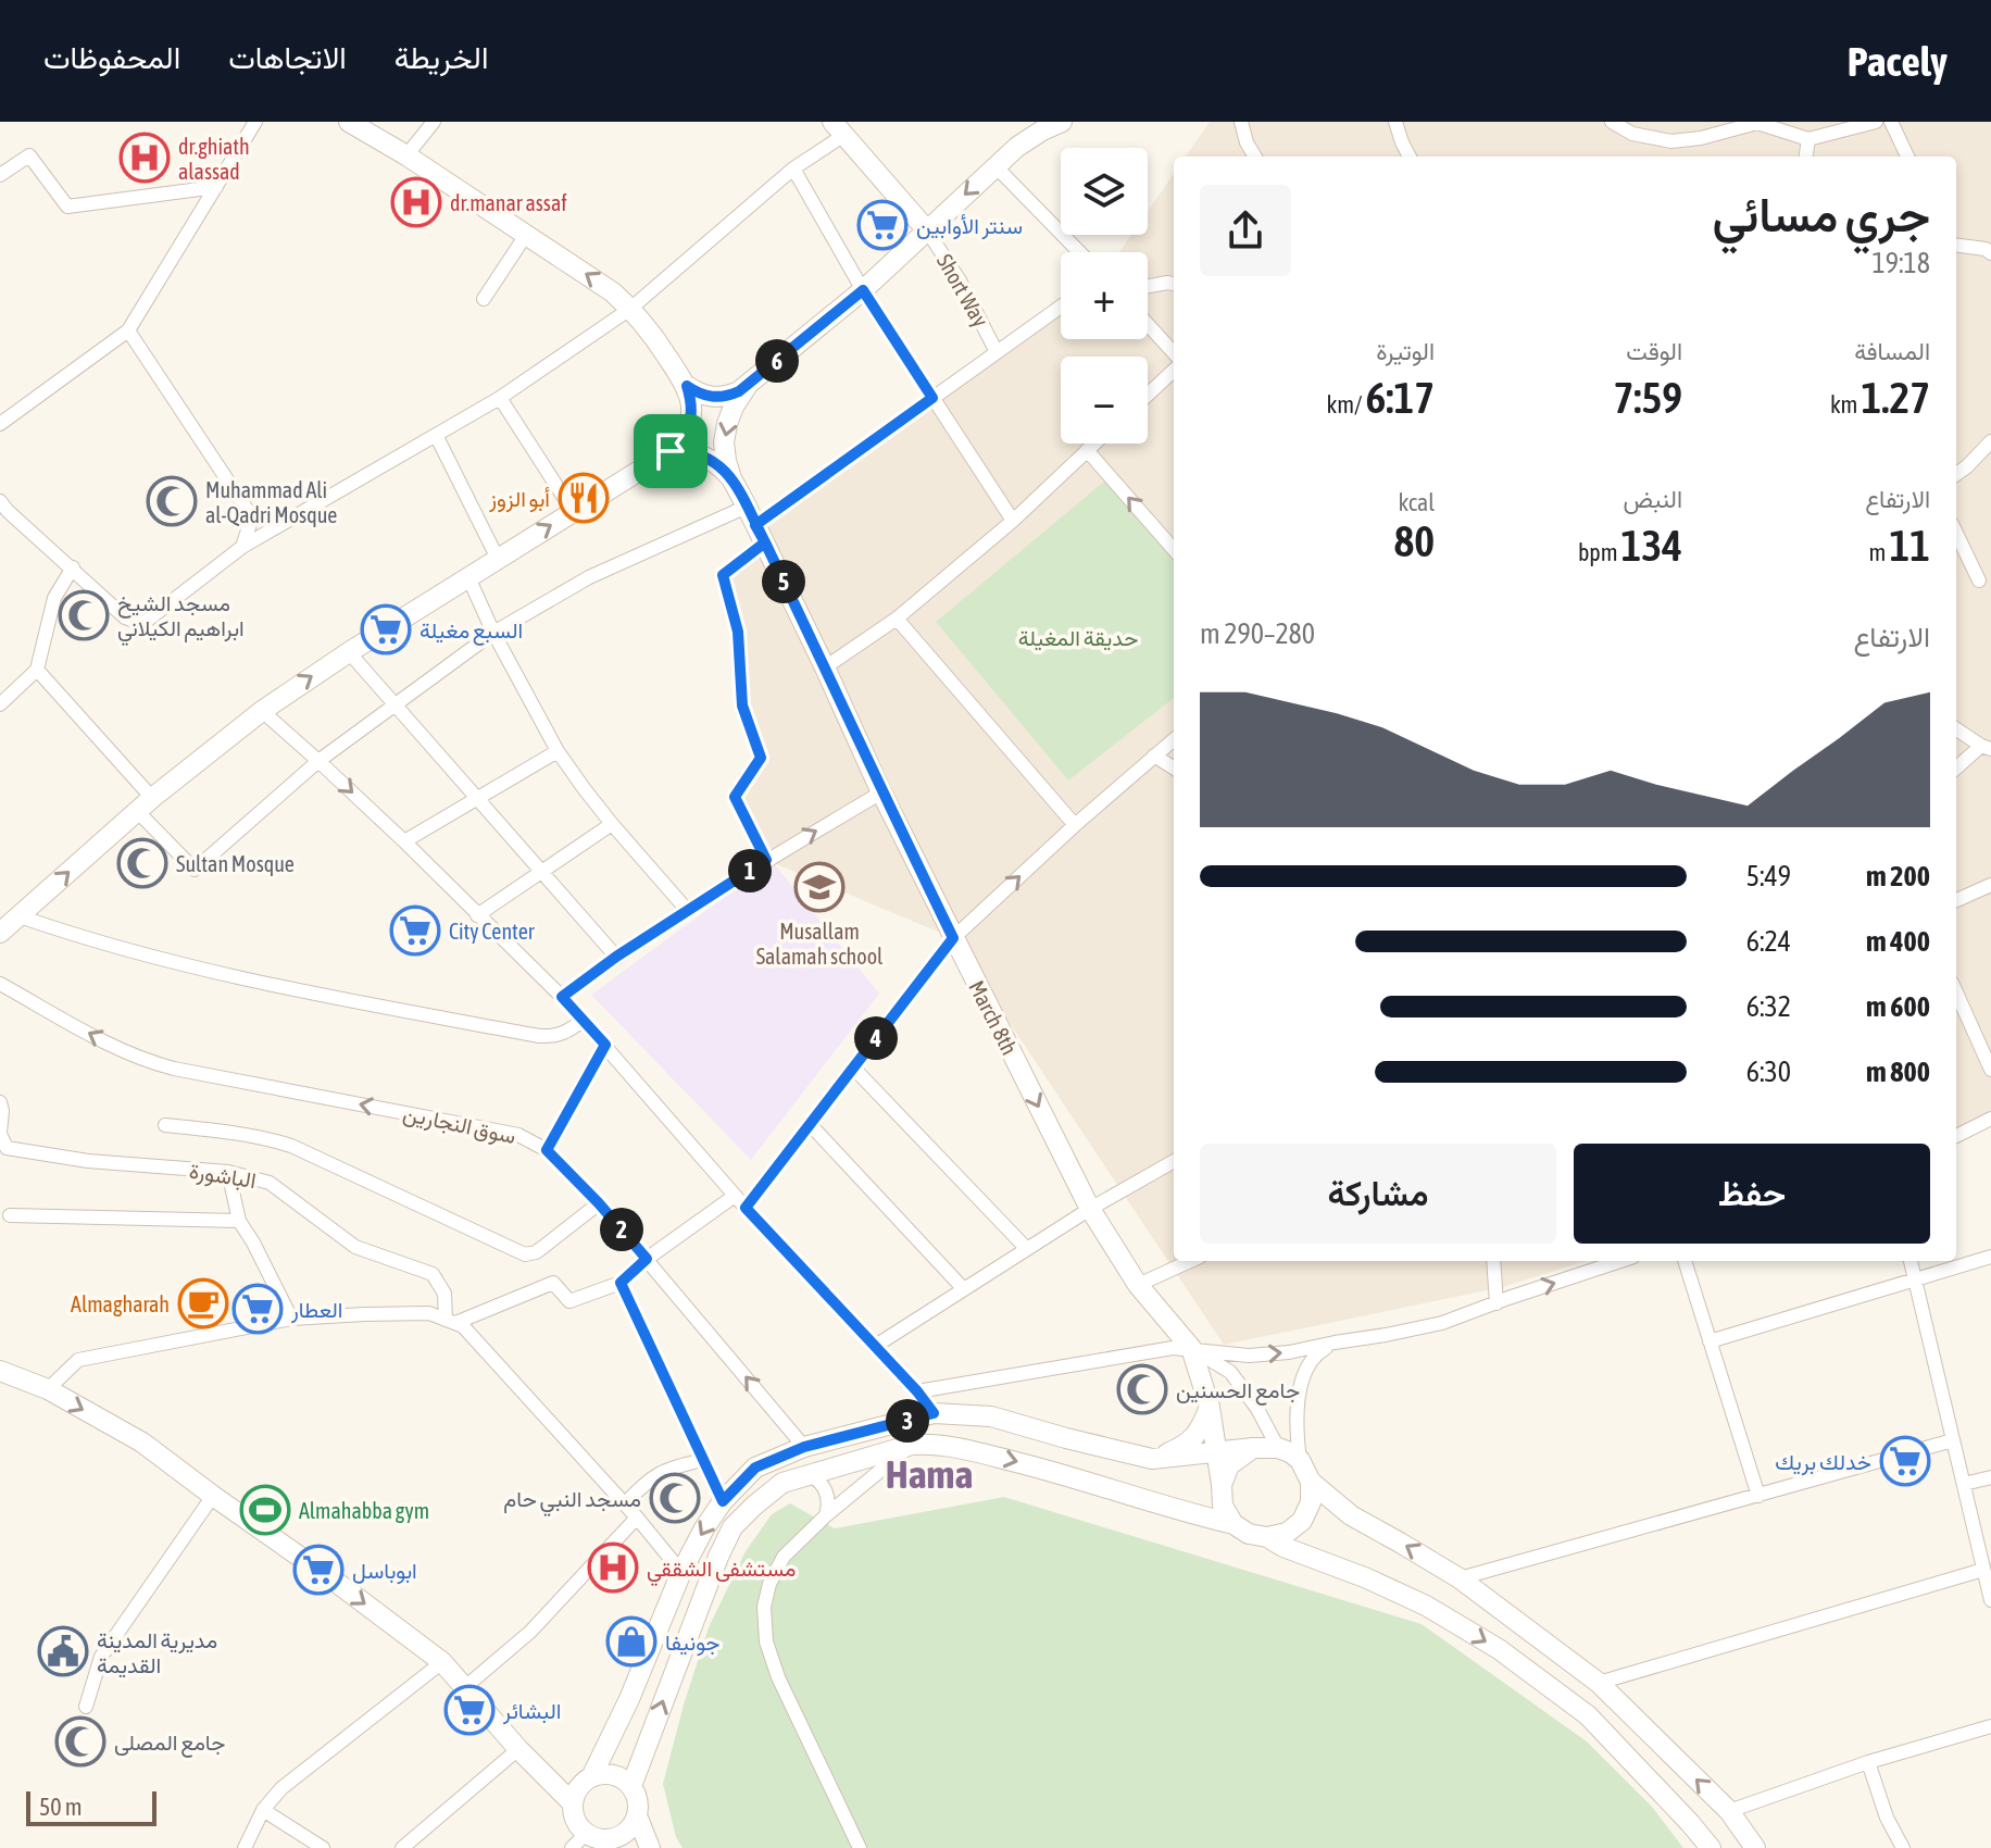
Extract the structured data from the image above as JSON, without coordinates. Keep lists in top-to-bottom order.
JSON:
{
  "streets": {
    "main road": ["March 8th"],
    "street": ["Short Way", "سوق النجارين", "الباشورة"]
  },
  "one_way": ["March 8th"],
  "districts": ["Hama"],
  "parks": ["حديقة المغيلة"],
  "places": {
    "hospital": ["dr.ghiath alassad", "dr.manar assaf", "مستشفى الشققي"],
    "supermarket": [
      "سنتر الأوابين",
      "السبع مغيلة",
      "City Center",
      "العطار",
      "خدلك بريك",
      "ابوباسل",
      "البشائر"
    ],
    "restaurant": ["أبو الزوز"],
    "mosque": [
      "Muhammad Ali al-Qadri Mosque",
      "مسجد الشيخ ابراهيم الكيلاني",
      "Sultan Mosque",
      "جامع الحسنين",
      "مسجد النبي حام",
      "جامع المصلى"
    ],
    "school or university": ["Musallam Salamah school"],
    "cafe": ["Almagharah"],
    "sports": ["Almahabba gym"],
    "shop": ["جونيفا"],
    "public building": ["مديرية المدينة القديمة"]
  },
  "scale_bar": "50 m",
  "page": {
    "header": "Pacely",
    "nav": ["الخريطة", "الاتجاهات", "المحفوظات"],
    "map_buttons": ["+", "−"],
    "heading": ["جري مسائي", "19:18"],
    "stats": [
      ["المسافة", "1.27 km"],
      ["الوقت", "7:59"],
      ["الوتيرة", "6:17 /km"],
      ["الارتفاع", "11 m"],
      ["النبض", "134 bpm"],
      ["kcal", "80"]
    ],
    "pins": [
      "6",
      "5",
      "1",
      "4",
      "2",
      "3"
    ],
    "chart": ["الارتفاع", "280–290 m"],
    "list": [
      {
        "name": "200 m",
        "note": "5:49"
      },
      {
        "name": "400 m",
        "note": "6:24"
      },
      {
        "name": "600 m",
        "note": "6:32"
      },
      {
        "name": "800 m",
        "note": "6:30"
      }
    ],
    "buttons": ["حفظ", "مشاركة"],
    "scale": "50 m"
  }
}
